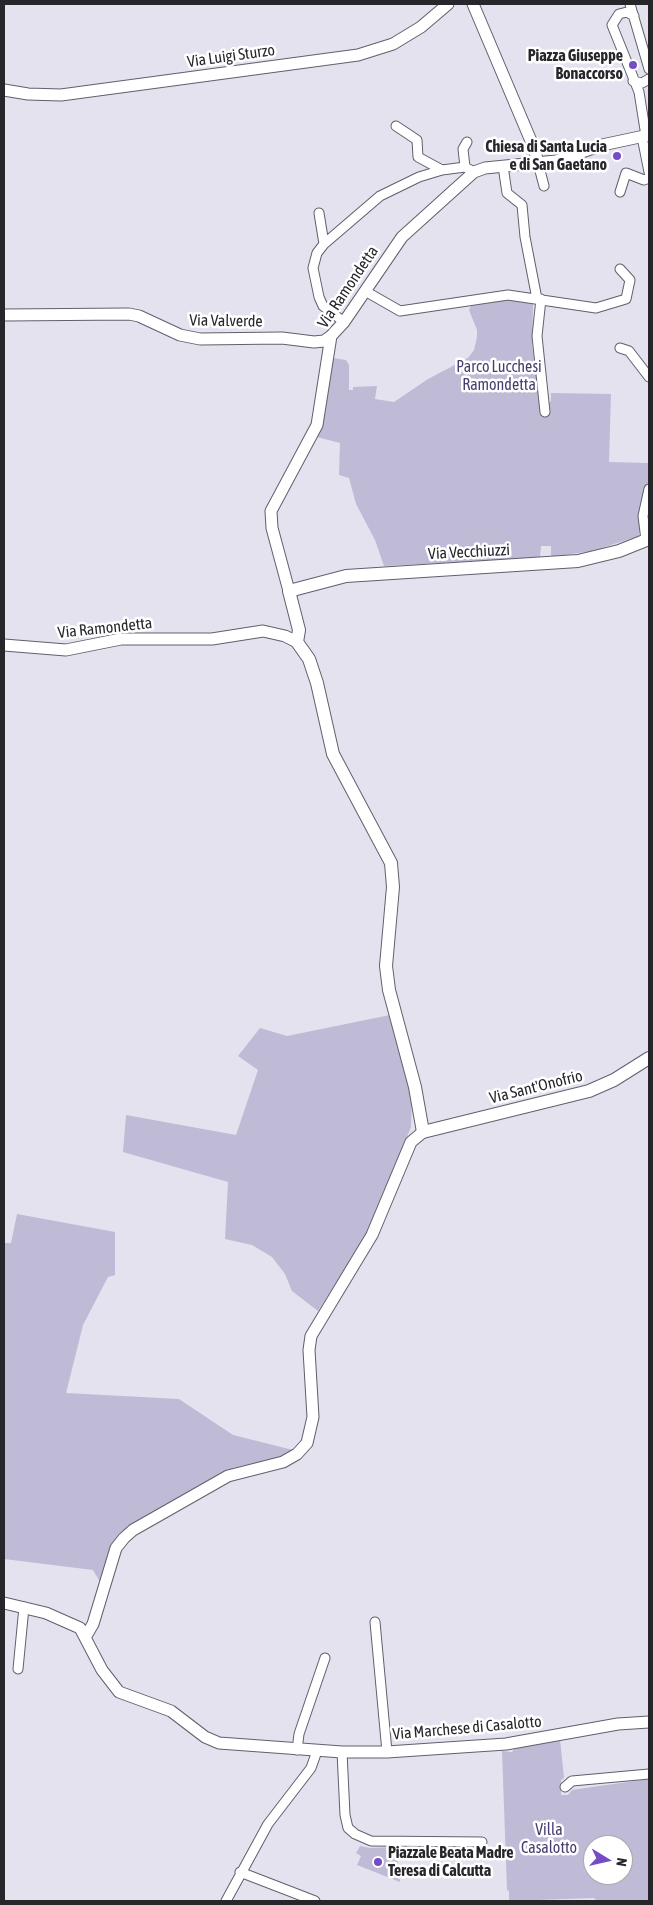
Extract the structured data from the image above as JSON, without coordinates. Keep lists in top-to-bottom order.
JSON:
{
  "streets": {
    "main road": ["Via Vecchiuzzi", "Via Sant'Onofrio"],
    "street": [
      "Via Luigi Sturzo",
      "Via Ramondetta",
      "Via Valverde",
      "Via Marchese di Casalotto"
    ]
  },
  "crossings": [
    ["Via Ramondetta", "Via Valverde"],
    ["Via Ramondetta", "Via Vecchiuzzi"]
  ],
  "parks": ["Parco Lucchesi Ramondetta", "Villa Casalotto"],
  "places": ["Piazza Giuseppe Bonaccorso", "Chiesa di Santa Lucia e di San Gaetano", "Piazzale Beata Madre Teresa di Calcutta"],
  "north": "right"
}
